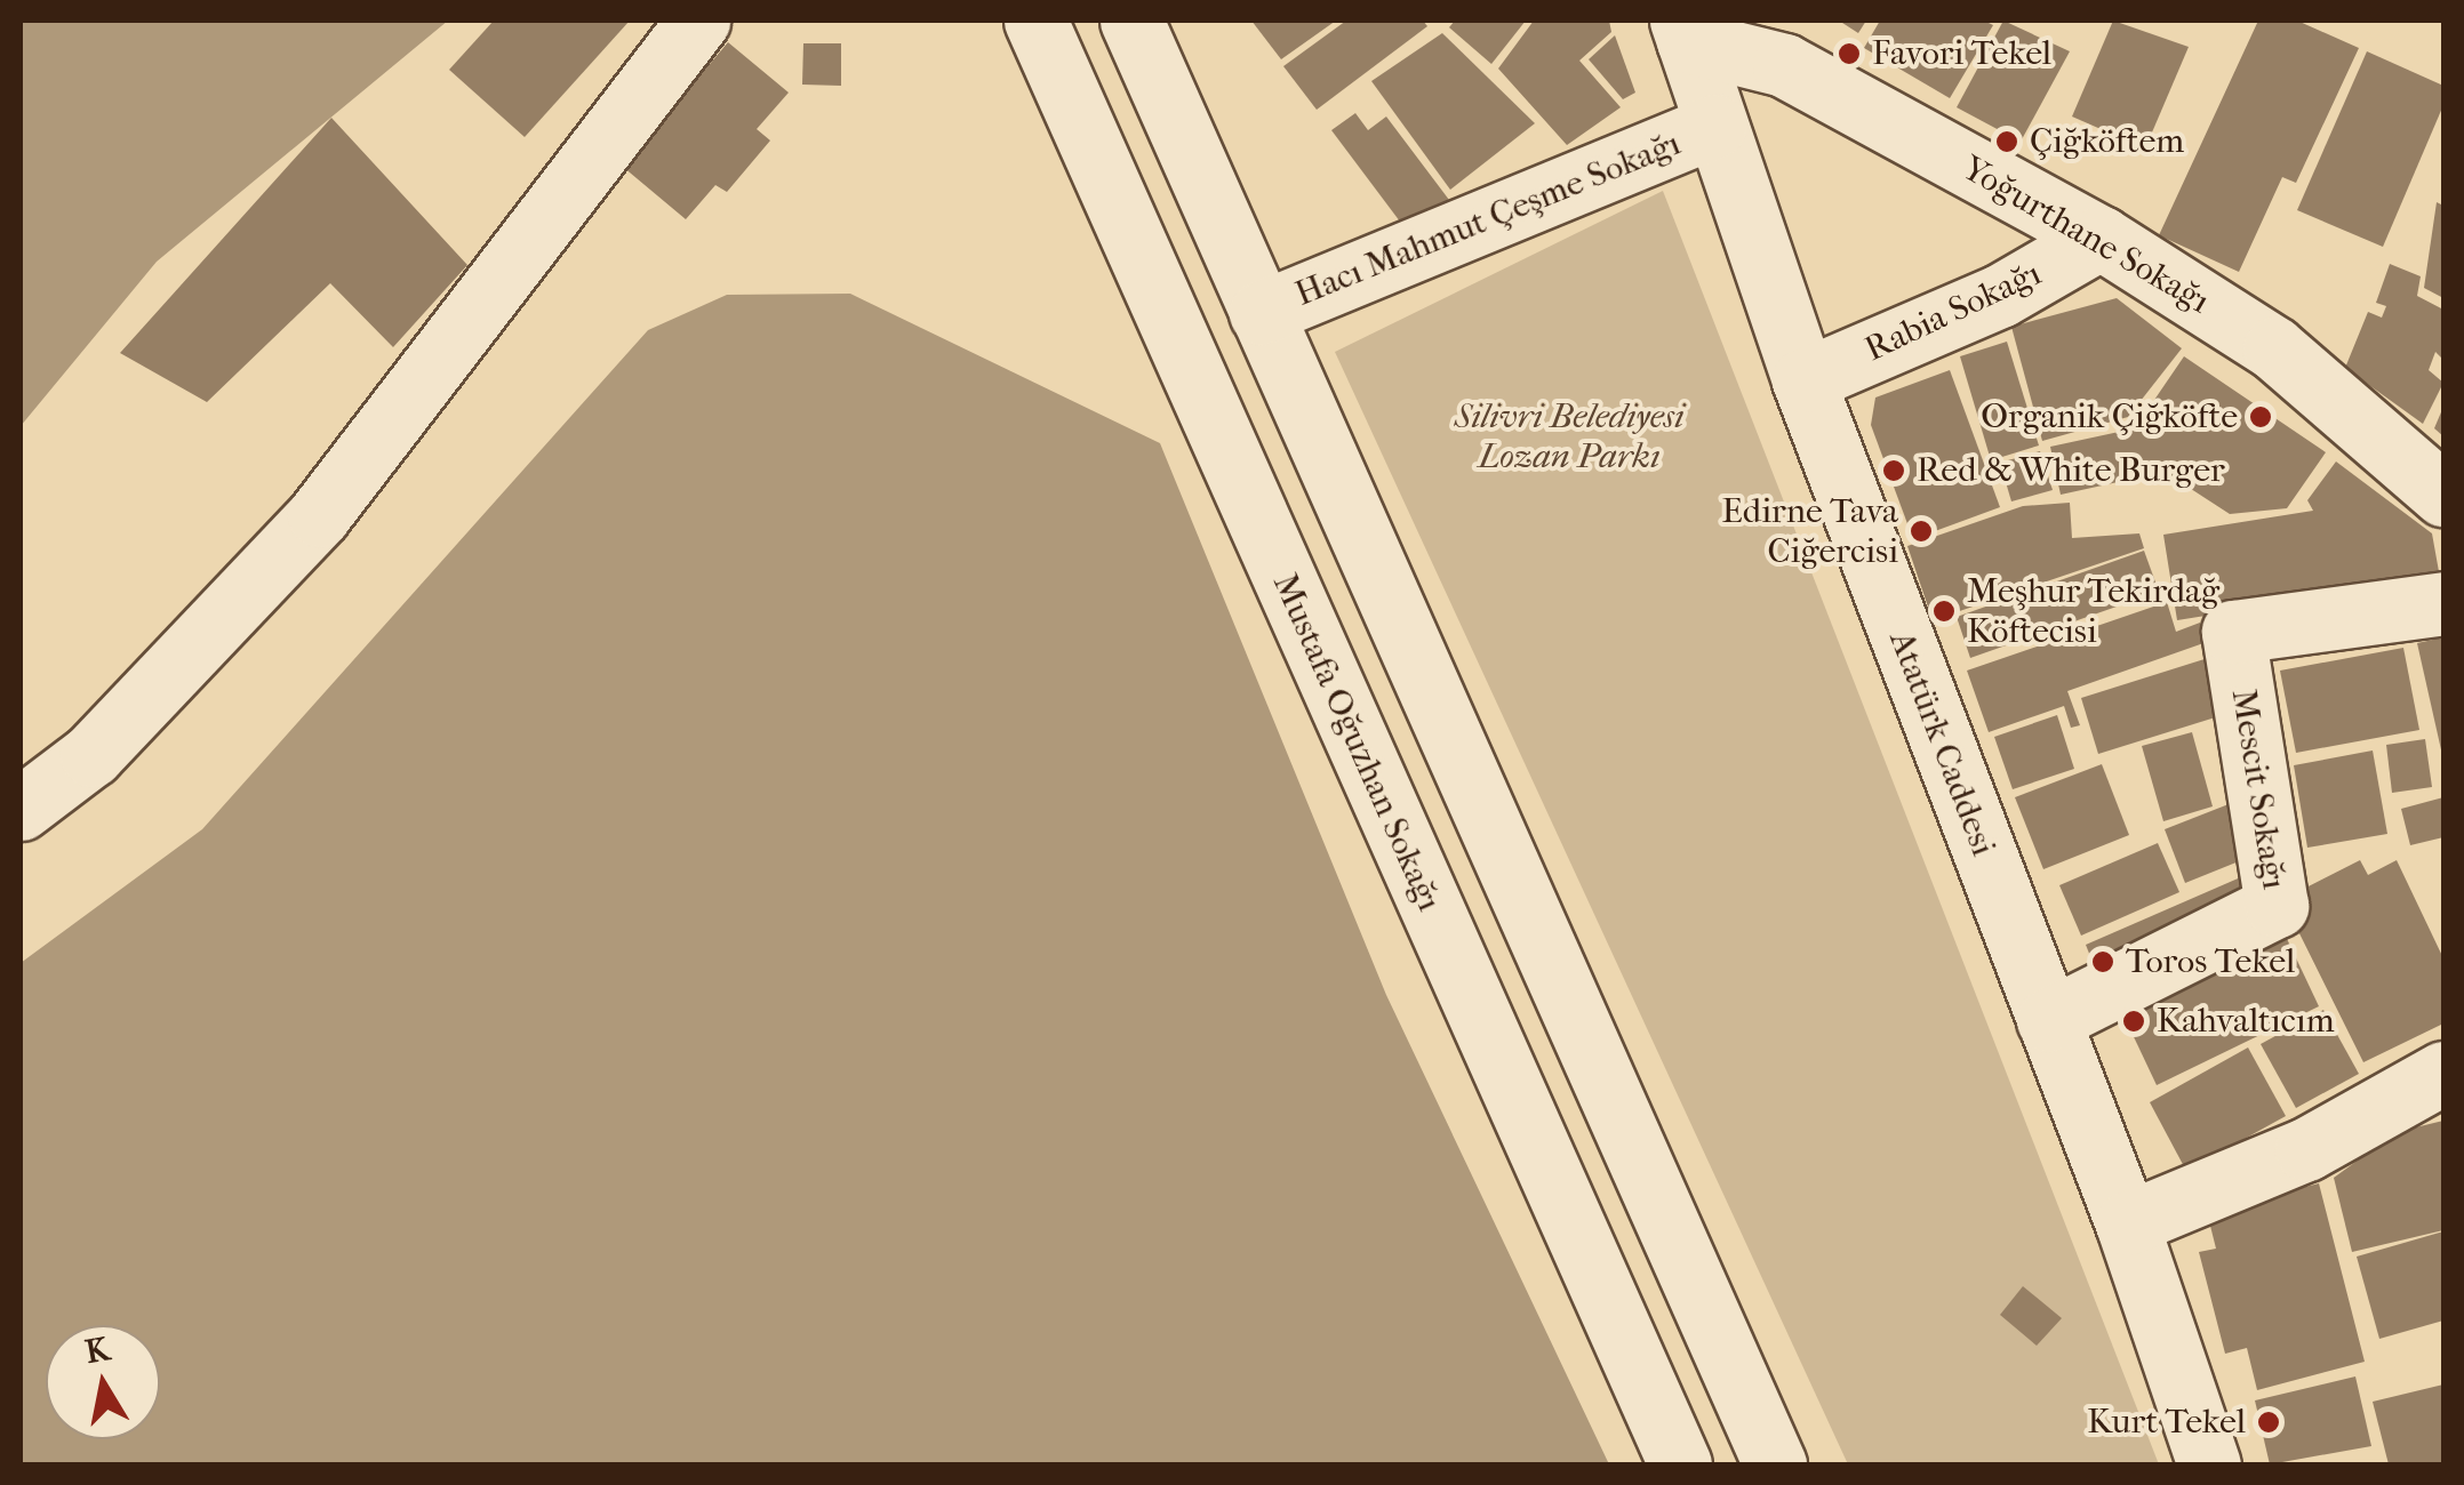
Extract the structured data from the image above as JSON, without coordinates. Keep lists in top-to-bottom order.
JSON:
{
  "streets": {
    "street": [
      "Hacı Mahmut Çeşme Sokağı",
      "Yoğurthane Sokağı",
      "Rabia Sokağı",
      "Mustafa Oğuzhan Sokağı",
      "Atatürk Caddesi",
      "Mescit Sokağı"
    ]
  },
  "crossings": [
    ["Hacı Mahmut Çeşme Sokağı", "Atatürk Caddesi"],
    ["Yoğurthane Sokağı", "Rabia Sokağı"],
    ["Yoğurthane Sokağı", "Atatürk Caddesi"],
    ["Rabia Sokağı", "Atatürk Caddesi"],
    ["Atatürk Caddesi", "Mescit Sokağı"]
  ],
  "parks": ["Silivri Belediyesi Lozan Parkı"],
  "places": [
    "Favori Tekel",
    "Çiğköftem",
    "Organik Çiğköfte",
    "Red & White Burger",
    "Edirne Tava Ciğercisi",
    "Meşhur Tekirdağ Köftecisi",
    "Toros Tekel",
    "Kahvaltıcım",
    "Kurt Tekel"
  ],
  "north": "top"
}
